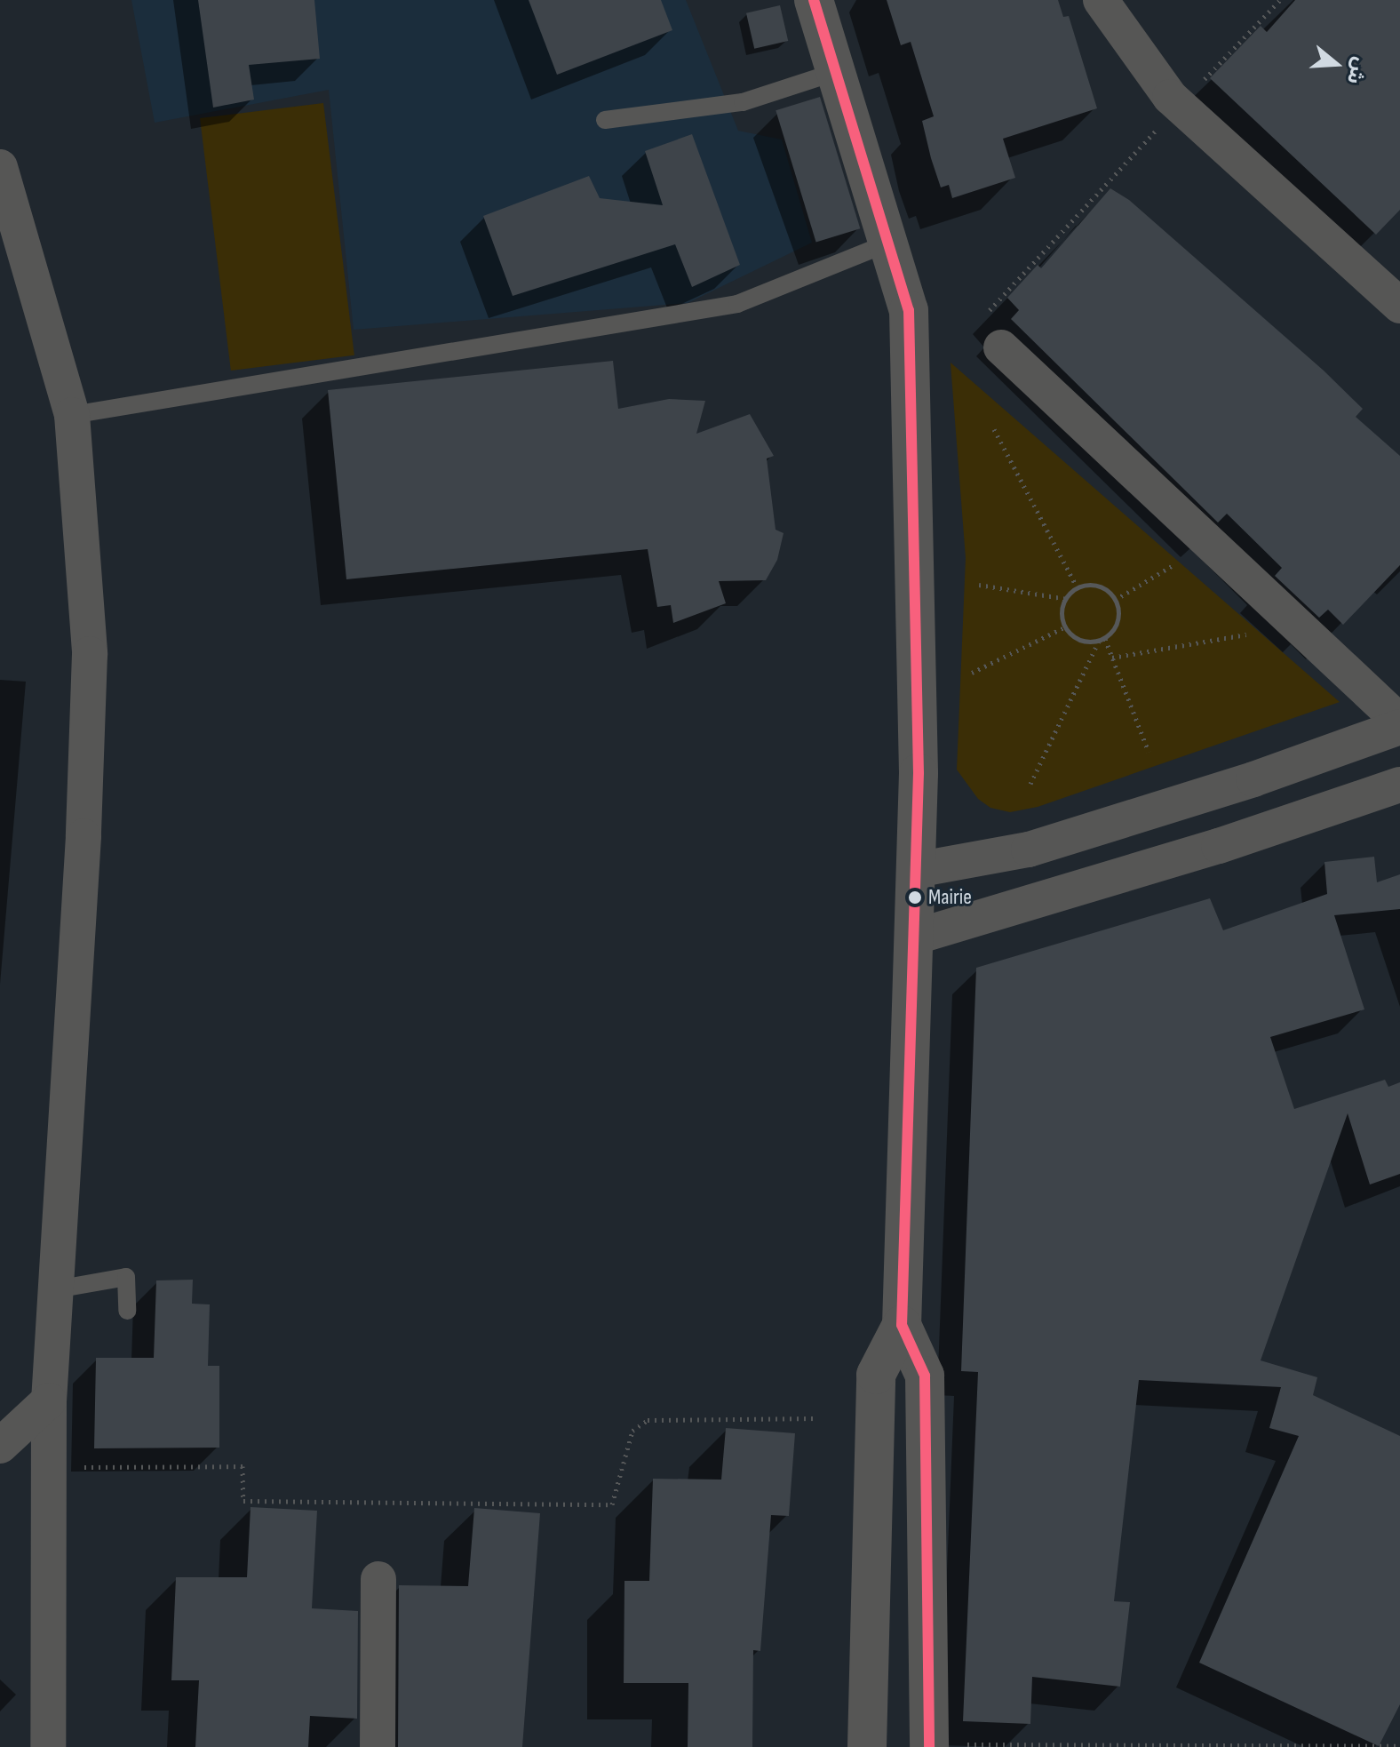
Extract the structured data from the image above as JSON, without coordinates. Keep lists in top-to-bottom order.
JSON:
{
  "places": ["Mairie"],
  "north": "right"
}
